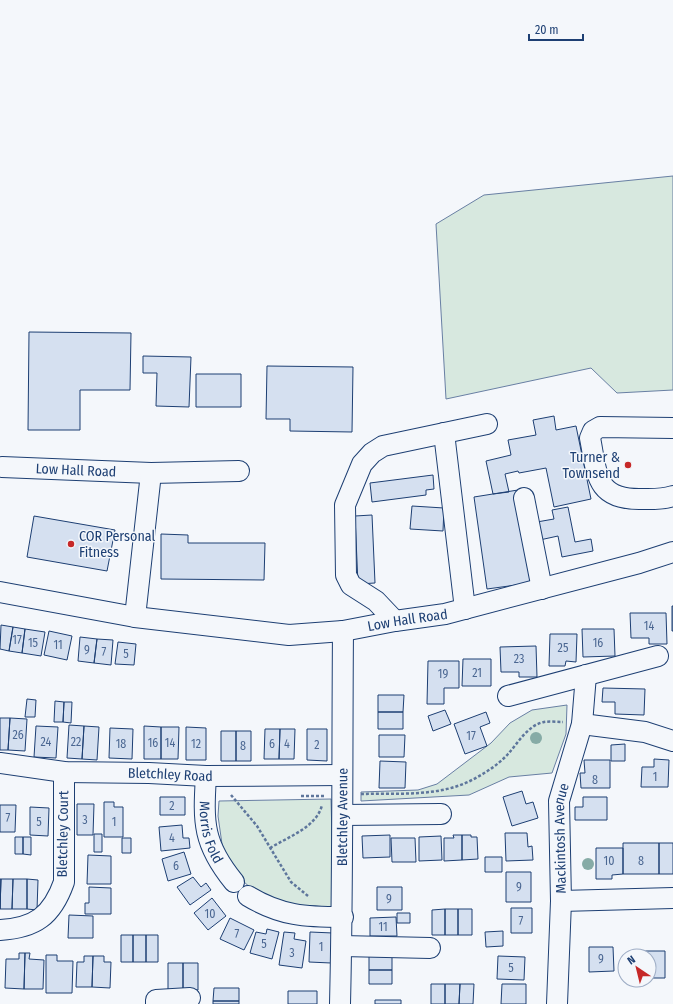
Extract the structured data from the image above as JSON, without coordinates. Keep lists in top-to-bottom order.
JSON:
{
  "streets": {
    "street": [
      "Low Hall Road",
      "Bletchley Road",
      "Bletchley Avenue",
      "Morris Fold",
      "Bletchley Court",
      "Mackintosh Avenue"
    ]
  },
  "crossings": [
    ["Low Hall Road", "Bletchley Avenue"],
    ["Bletchley Road", "Bletchley Avenue"],
    ["Bletchley Road", "Morris Fold"],
    ["Bletchley Road", "Bletchley Court"]
  ],
  "places": ["Turner & Townsend", "COR Personal Fitness"],
  "house_numbers": [
    "14",
    "17",
    "15",
    "16",
    "11",
    "25",
    "9",
    "7",
    "5",
    "23",
    "21",
    "19",
    "26",
    "17",
    "24",
    "22",
    "16",
    "14",
    "18",
    "12",
    "6",
    "4",
    "2",
    "8",
    "1",
    "8",
    "2",
    "7",
    "3",
    "5",
    "1",
    "4",
    "10",
    "8",
    "6",
    "9",
    "9",
    "10",
    "7",
    "11",
    "7",
    "5",
    "1",
    "3",
    "9",
    "5"
  ],
  "scale_bar": "20 m",
  "north": "top left"
}
